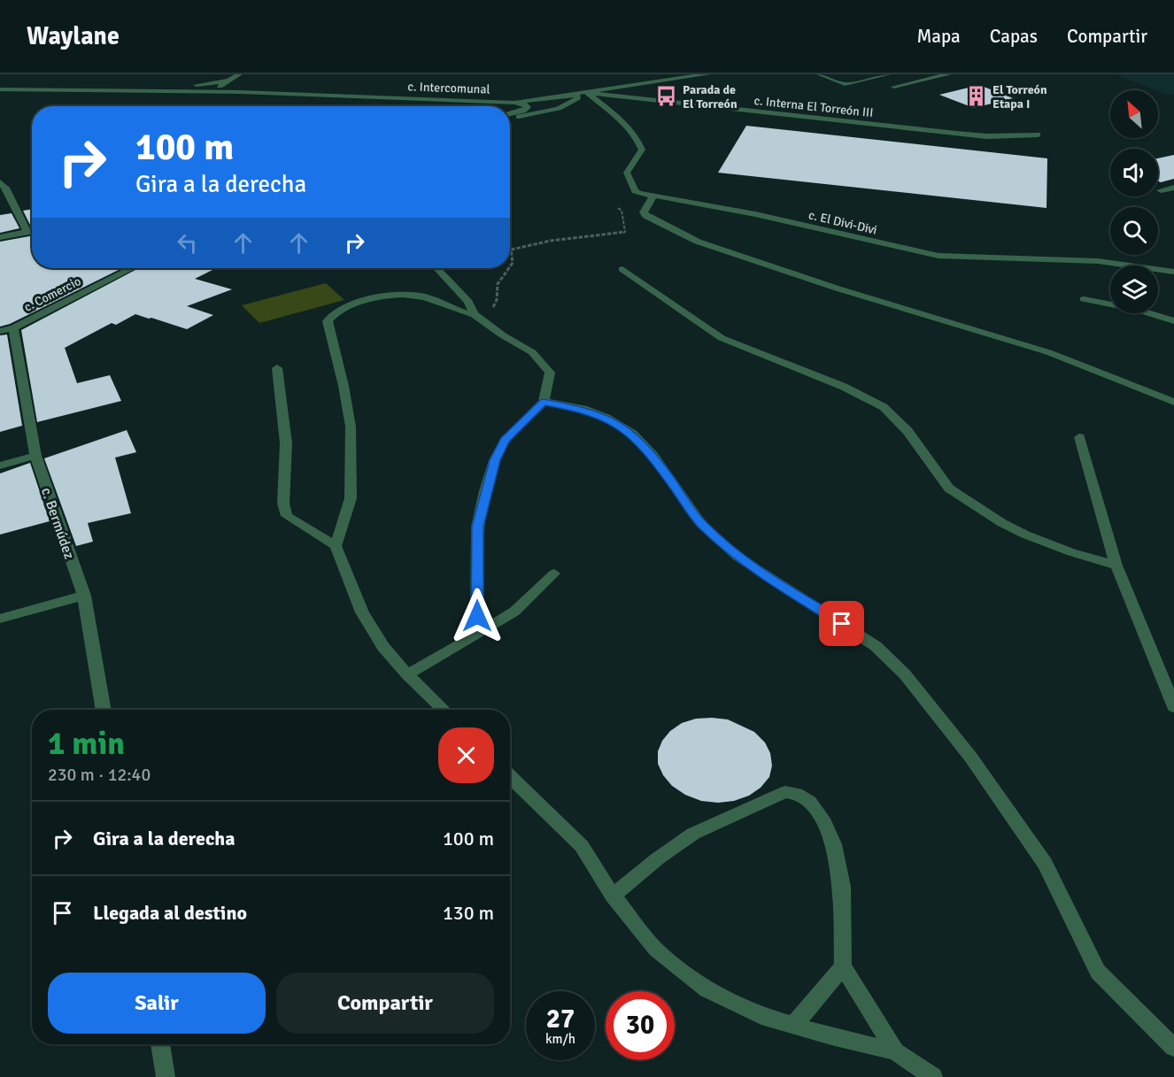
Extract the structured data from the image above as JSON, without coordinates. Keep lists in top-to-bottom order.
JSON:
{
  "streets": {
    "street": [
      "c. Intercomunal",
      "c. Interna El Torreón III",
      "c. El Divi-Divi",
      "c. Comercio",
      "c. Bermúdez"
    ]
  },
  "crossings": [
    ["c. Interna El Torreón III", "c. El Divi-Divi"],
    ["c. Comercio", "c. Bermúdez"]
  ],
  "places": {
    "bus stop": ["Parada de El Torreón"],
    "building": ["El Torreón Etapa I"]
  },
  "north": "top left",
  "page": {
    "header": "Waylane",
    "nav": ["Mapa", "Capas", "Compartir"],
    "turn": ["100 m", "Gira a la derecha"],
    "heading": ["1 min", "230 m · 12:40"],
    "list": [
      {
        "name": "Gira a la derecha",
        "value": "100 m"
      },
      {
        "name": "Llegada al destino",
        "value": "130 m"
      }
    ],
    "buttons": ["Salir", "Compartir"],
    "speed": "27 km/h",
    "limit": "30"
  }
}
